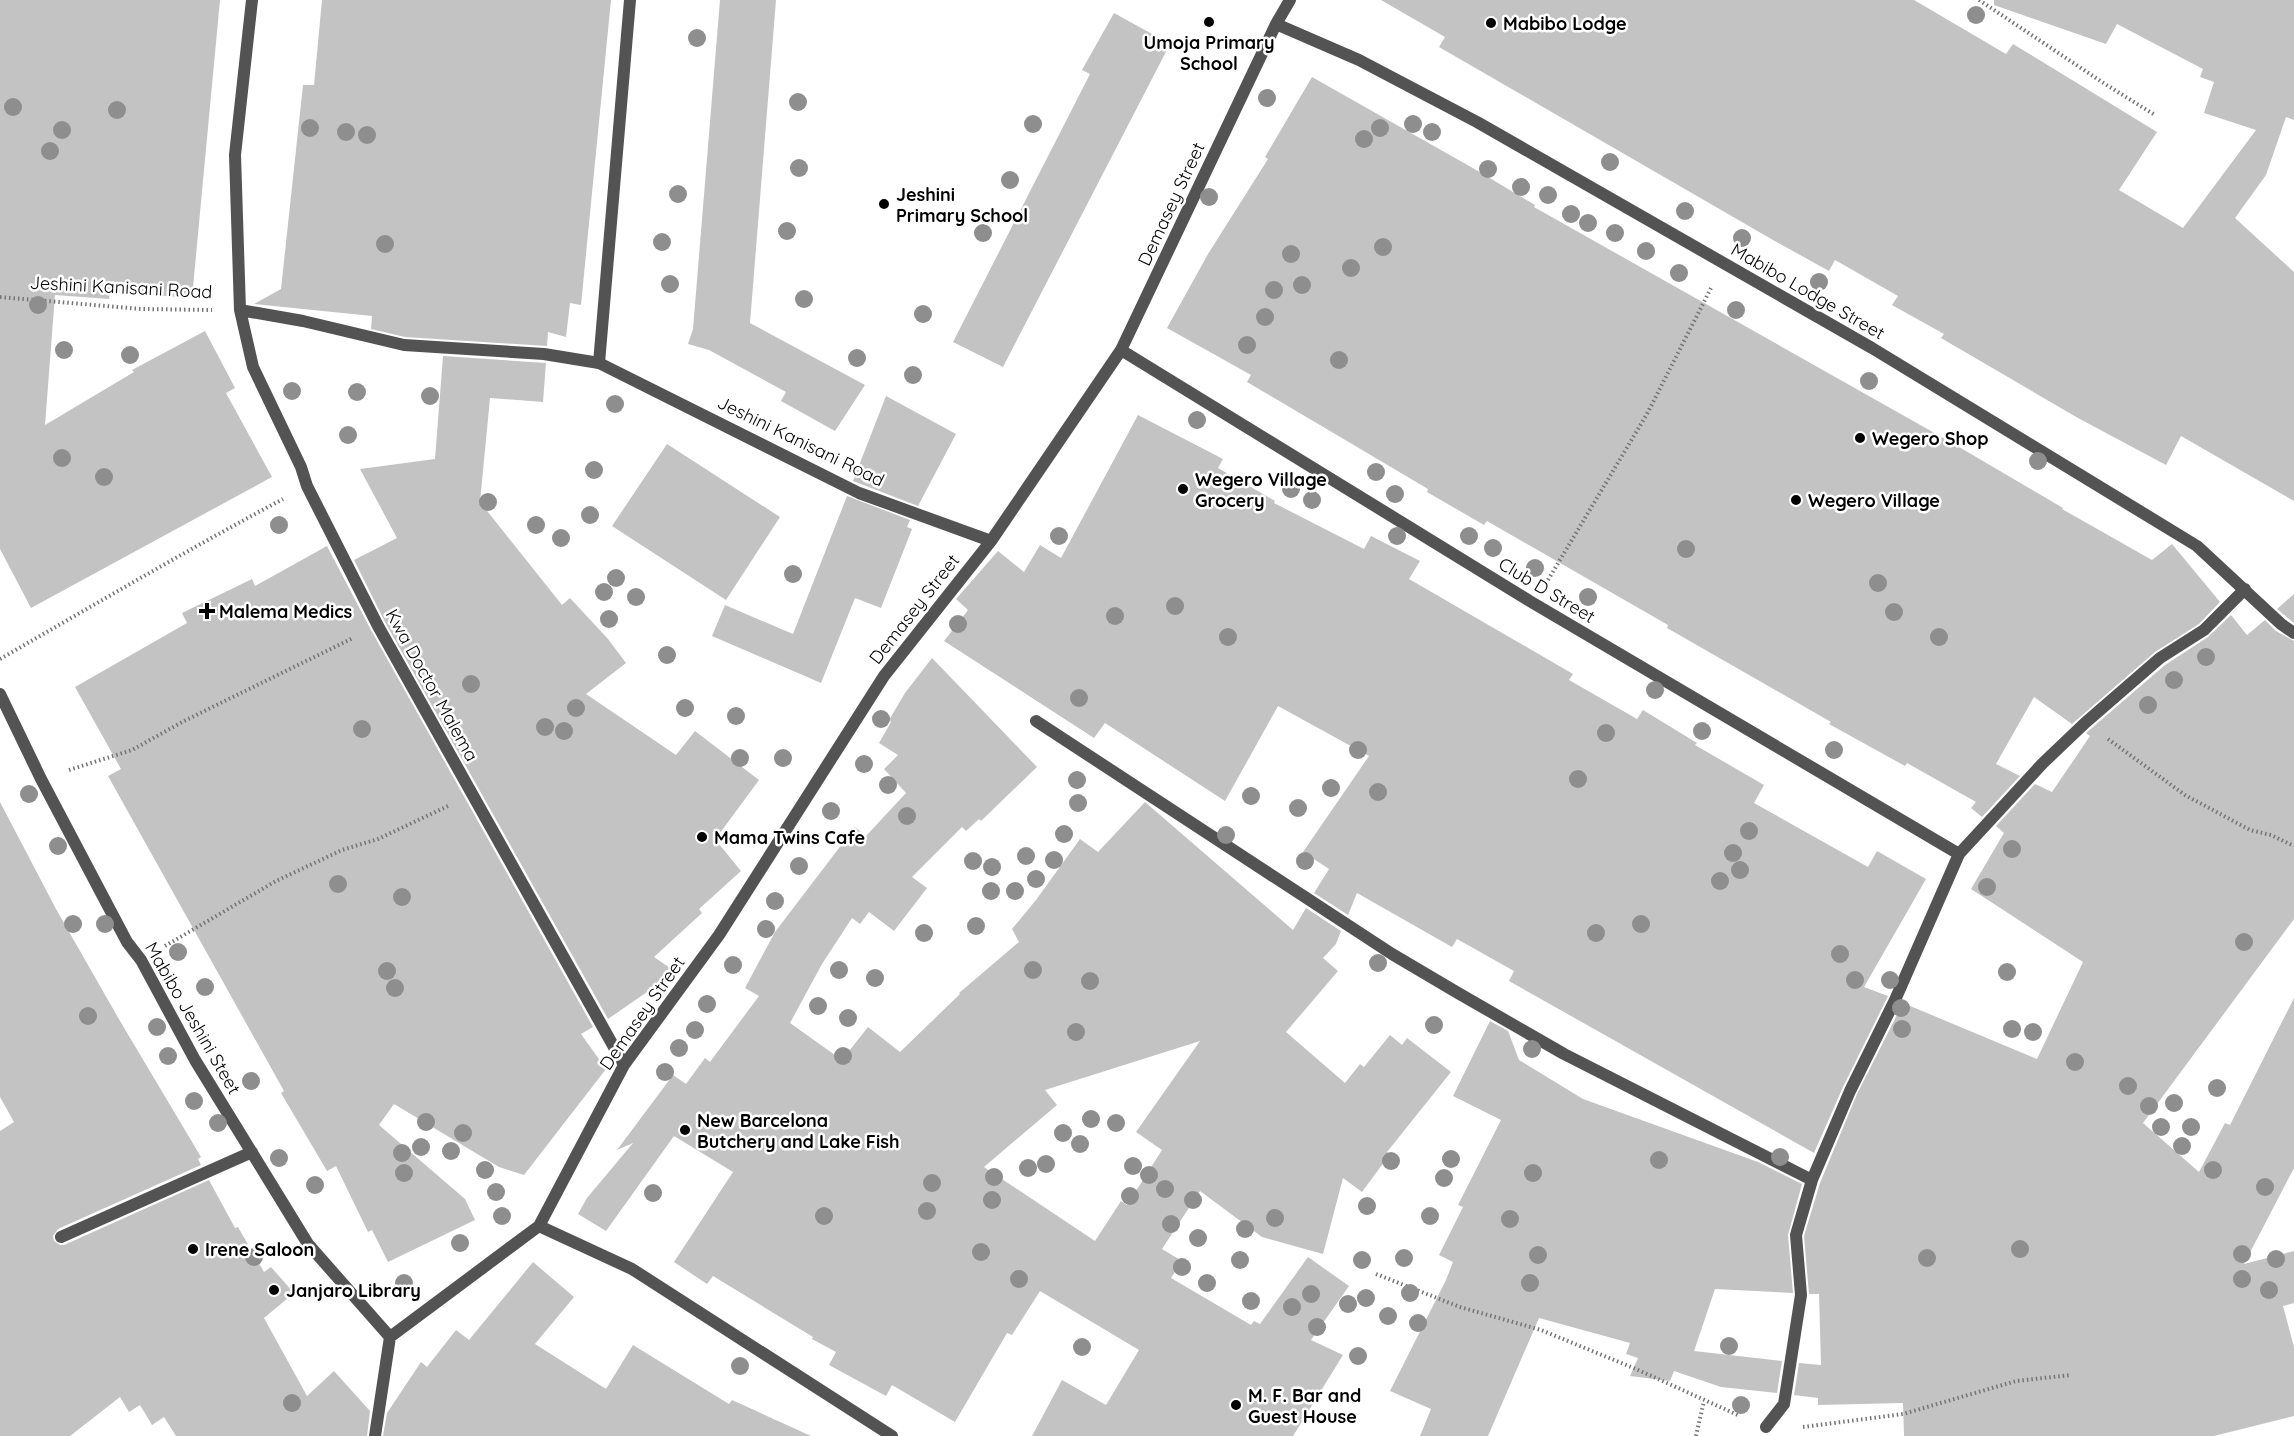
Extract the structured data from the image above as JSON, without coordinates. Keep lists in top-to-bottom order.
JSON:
{
  "streets": {
    "street": [
      "Demasey Street",
      "Jeshini Kanisani Road",
      "Mabibo Lodge Street",
      "Club D Street",
      "Kwa Doctor Malema",
      "Mabibo Jeshini Steet"
    ]
  },
  "crossings": [
    ["Demasey Street", "Jeshini Kanisani Road"],
    ["Demasey Street", "Mabibo Lodge Street"],
    ["Demasey Street", "Club D Street"],
    ["Demasey Street", "Kwa Doctor Malema"],
    ["Demasey Street", "Mabibo Jeshini Steet"],
    ["Jeshini Kanisani Road", "Kwa Doctor Malema"]
  ],
  "places": {
    "other": [
      "Umoja Primary School",
      "Mabibo Lodge",
      "Jeshini Primary School",
      "Wegero Shop",
      "Wegero Village Grocery",
      "Wegero Village",
      "Mama Twins Cafe",
      "New Barcelona Butchery and Lake Fish",
      "Irene Saloon",
      "Janjaro Library",
      "M. F. Bar and Guest House"
    ],
    "health": ["Malema Medics"]
  }
}
